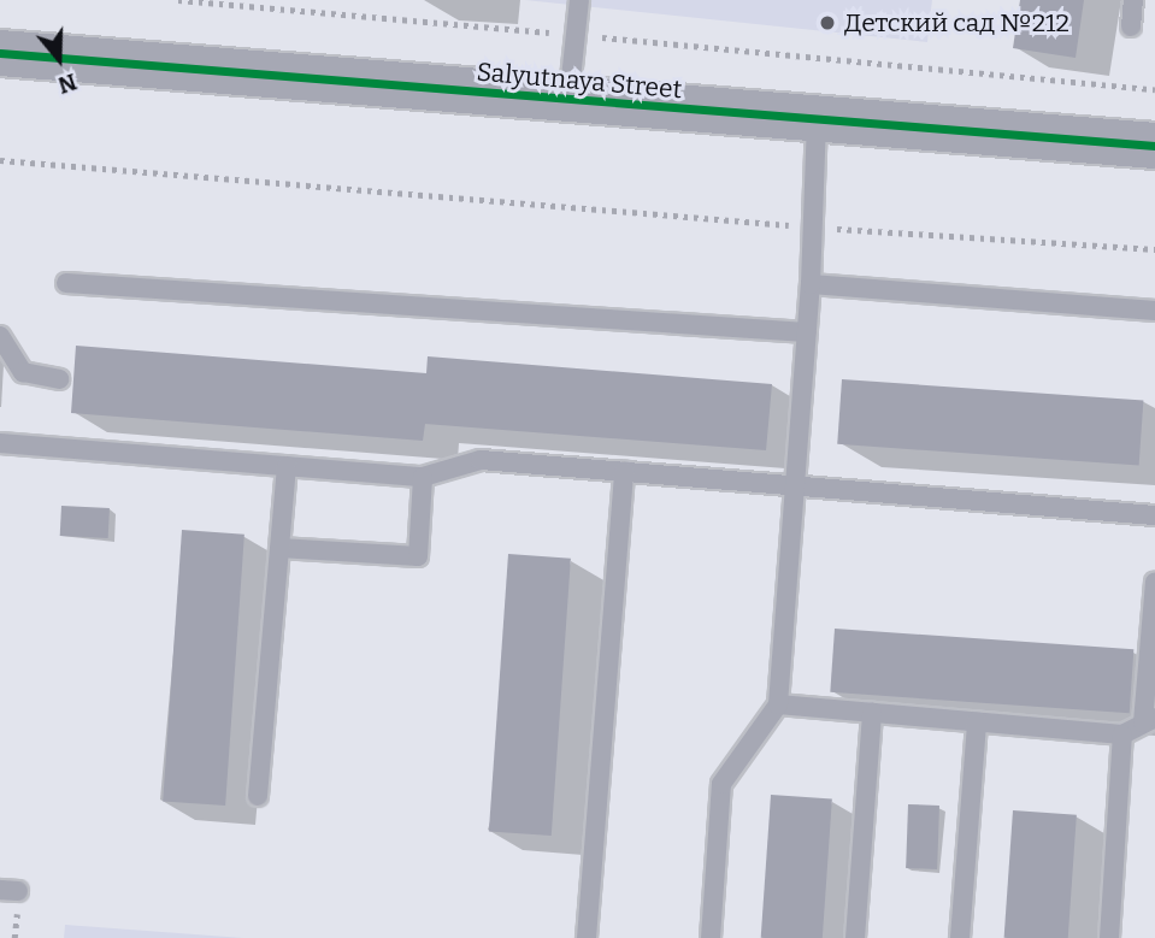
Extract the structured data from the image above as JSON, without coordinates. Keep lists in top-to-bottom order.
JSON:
{
  "streets": {
    "street": ["Salyutnaya Street"]
  },
  "places": ["Детский сад №212"],
  "north": "bottom"
}
